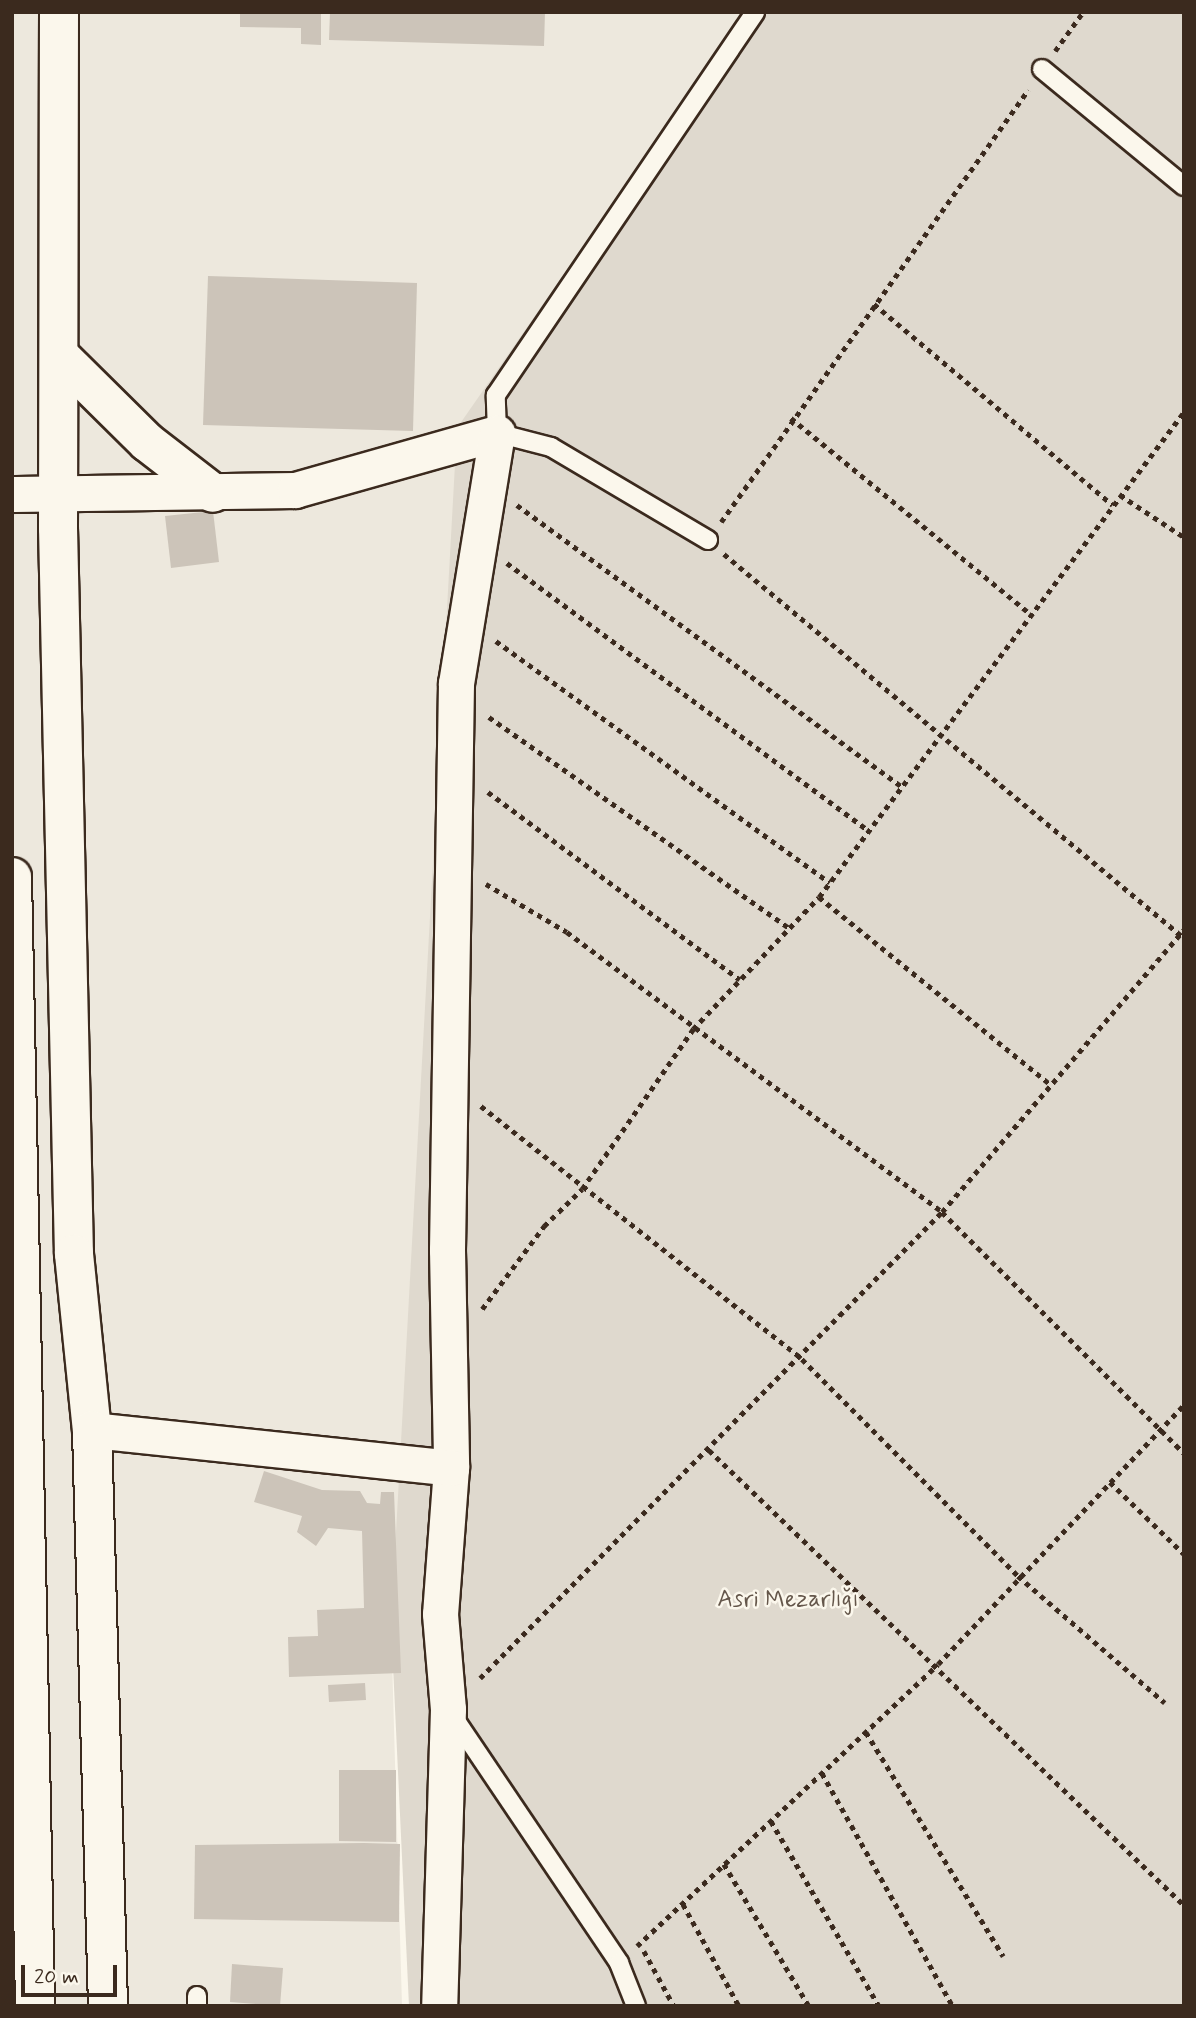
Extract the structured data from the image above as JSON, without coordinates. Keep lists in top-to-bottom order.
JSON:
{
  "parks": ["Asri Mezarlığı"],
  "scale_bar": "20 m"
}
